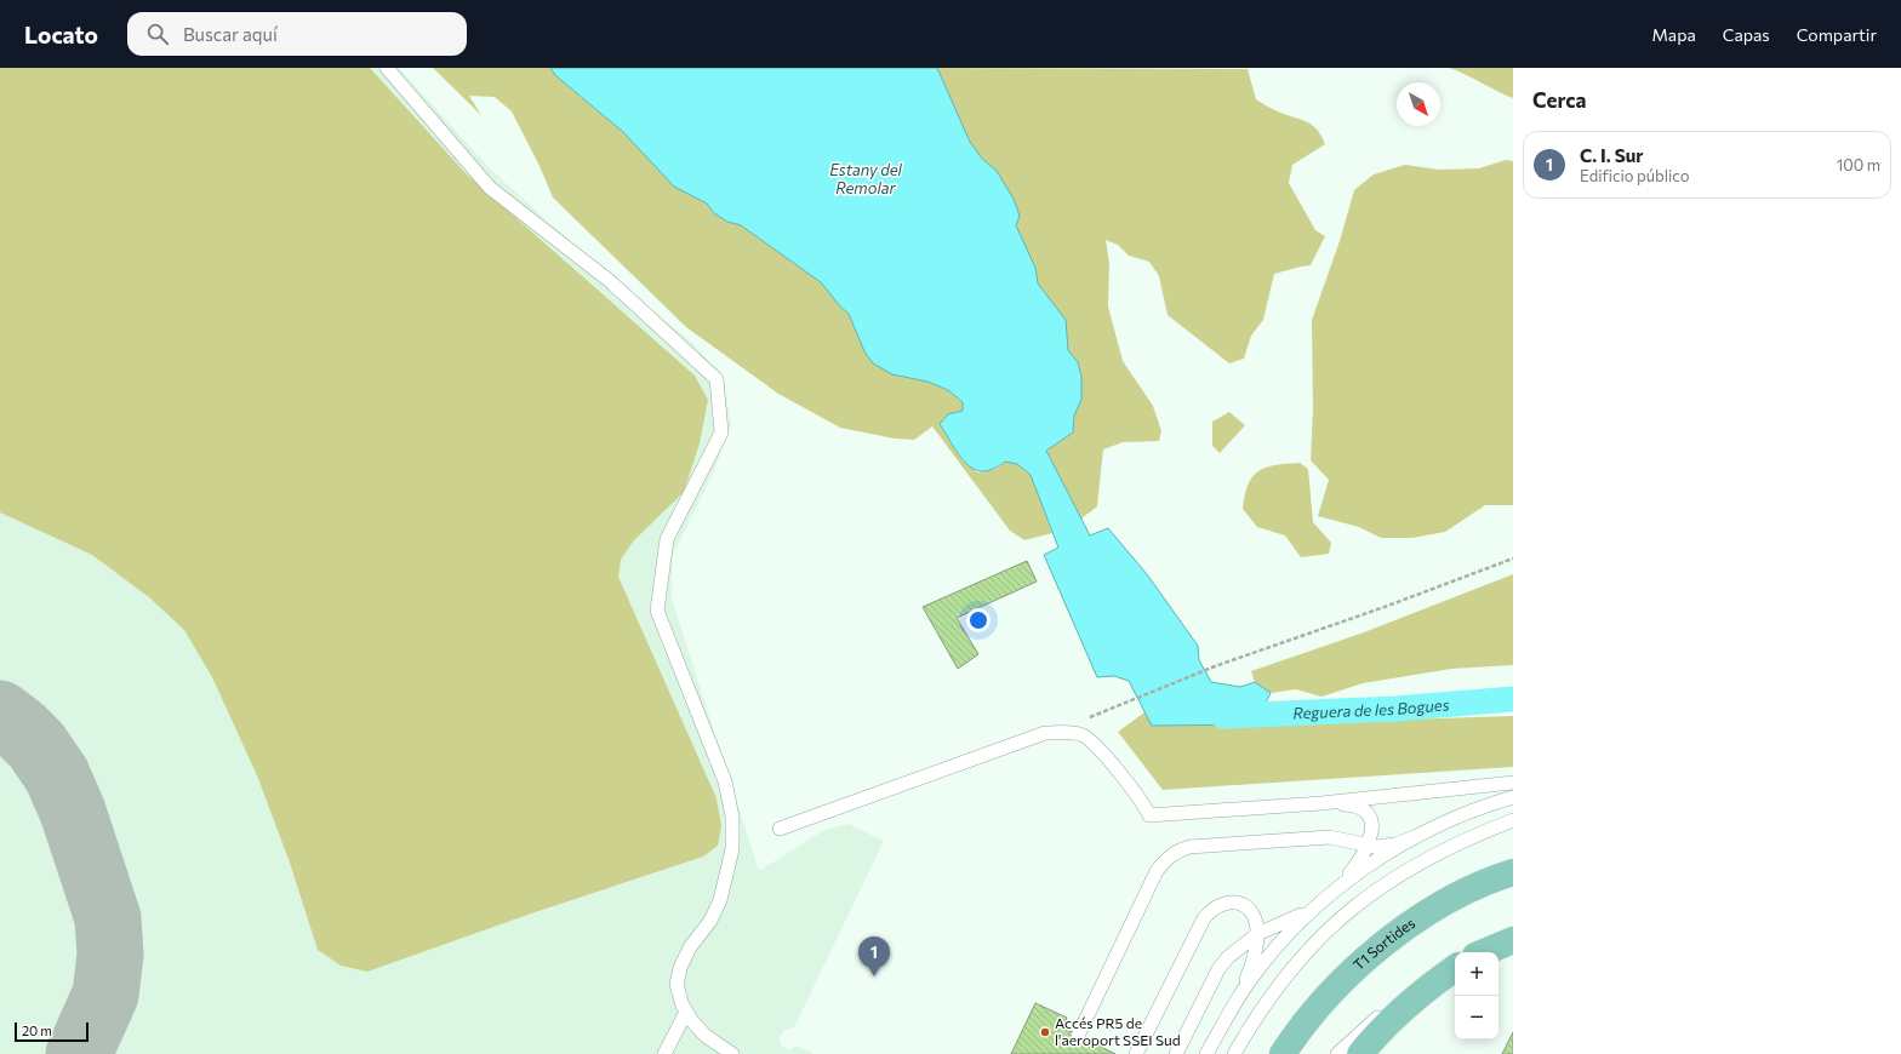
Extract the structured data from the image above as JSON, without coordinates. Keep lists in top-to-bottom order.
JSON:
{
  "streets": {
    "main road": ["T1 Sortides"]
  },
  "water": ["Estany del Remolar", "Reguera de les Bogues"],
  "places": ["Accés PR5 de l'aeroport SSEI Sud"],
  "scale_bar": "20 m",
  "north": "bottom right",
  "page": {
    "header": "Locato",
    "search": "Buscar aquí",
    "nav": ["Mapa", "Capas", "Compartir"],
    "heading": "Cerca",
    "list": [
      {
        "mark": "1",
        "name": "C. I. Sur",
        "note": "Edificio público",
        "value": "100 m"
      }
    ],
    "pins": "1",
    "map_buttons": ["+", "−"],
    "scale": "20 m"
  }
}
